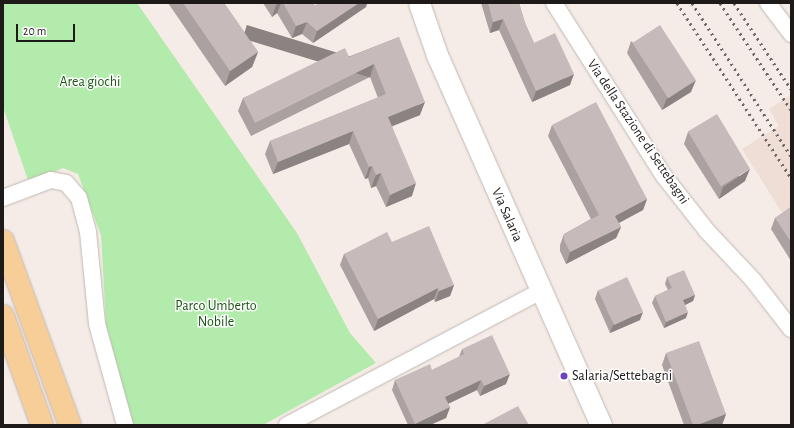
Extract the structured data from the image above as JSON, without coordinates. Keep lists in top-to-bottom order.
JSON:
{
  "streets": {
    "street": ["Via della Stazione di Settebagni", "Via Salaria"]
  },
  "parks": ["Area giochi", "Parco Umberto Nobile"],
  "places": ["Salaria/Settebagni"],
  "scale_bar": "20 m"
}
